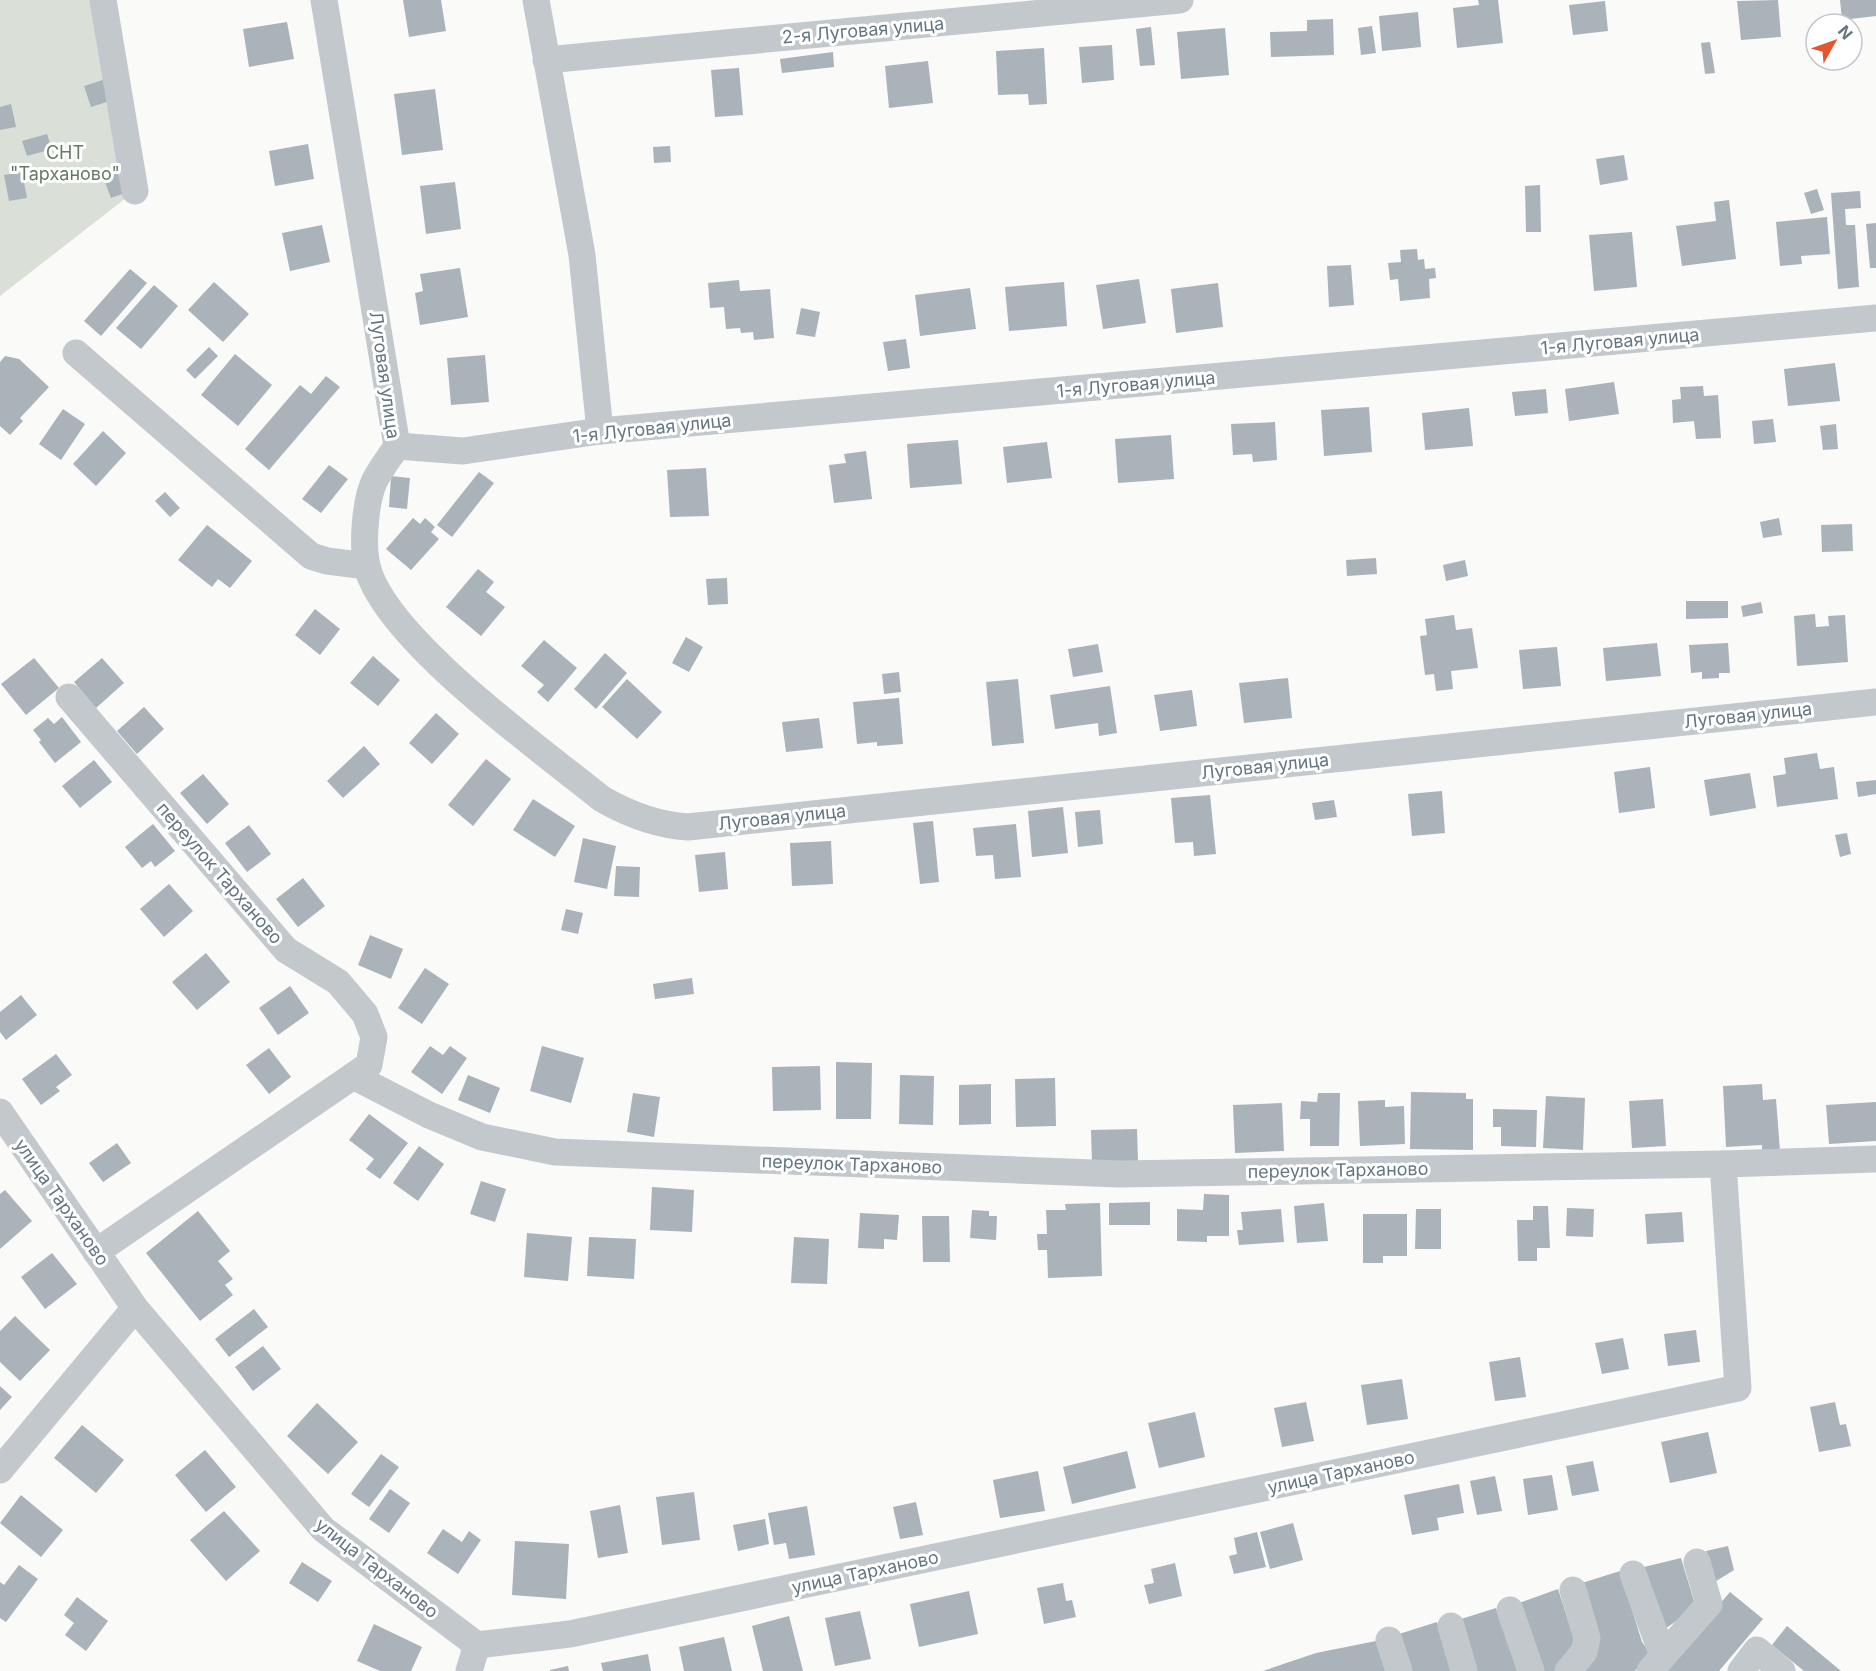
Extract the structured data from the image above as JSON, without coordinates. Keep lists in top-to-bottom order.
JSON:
{
  "streets": {
    "street": [
      "2-я Луговая улица",
      "1-я Луговая улица",
      "Луговая улица",
      "переулок Тарханово",
      "улица Тарханово"
    ]
  },
  "crossings": [
    ["1-я Луговая улица", "Луговая улица"],
    ["переулок Тарханово", "улица Тарханово"]
  ],
  "parks": ["СНТ \"Тарханово\""],
  "north": "top right"
}
